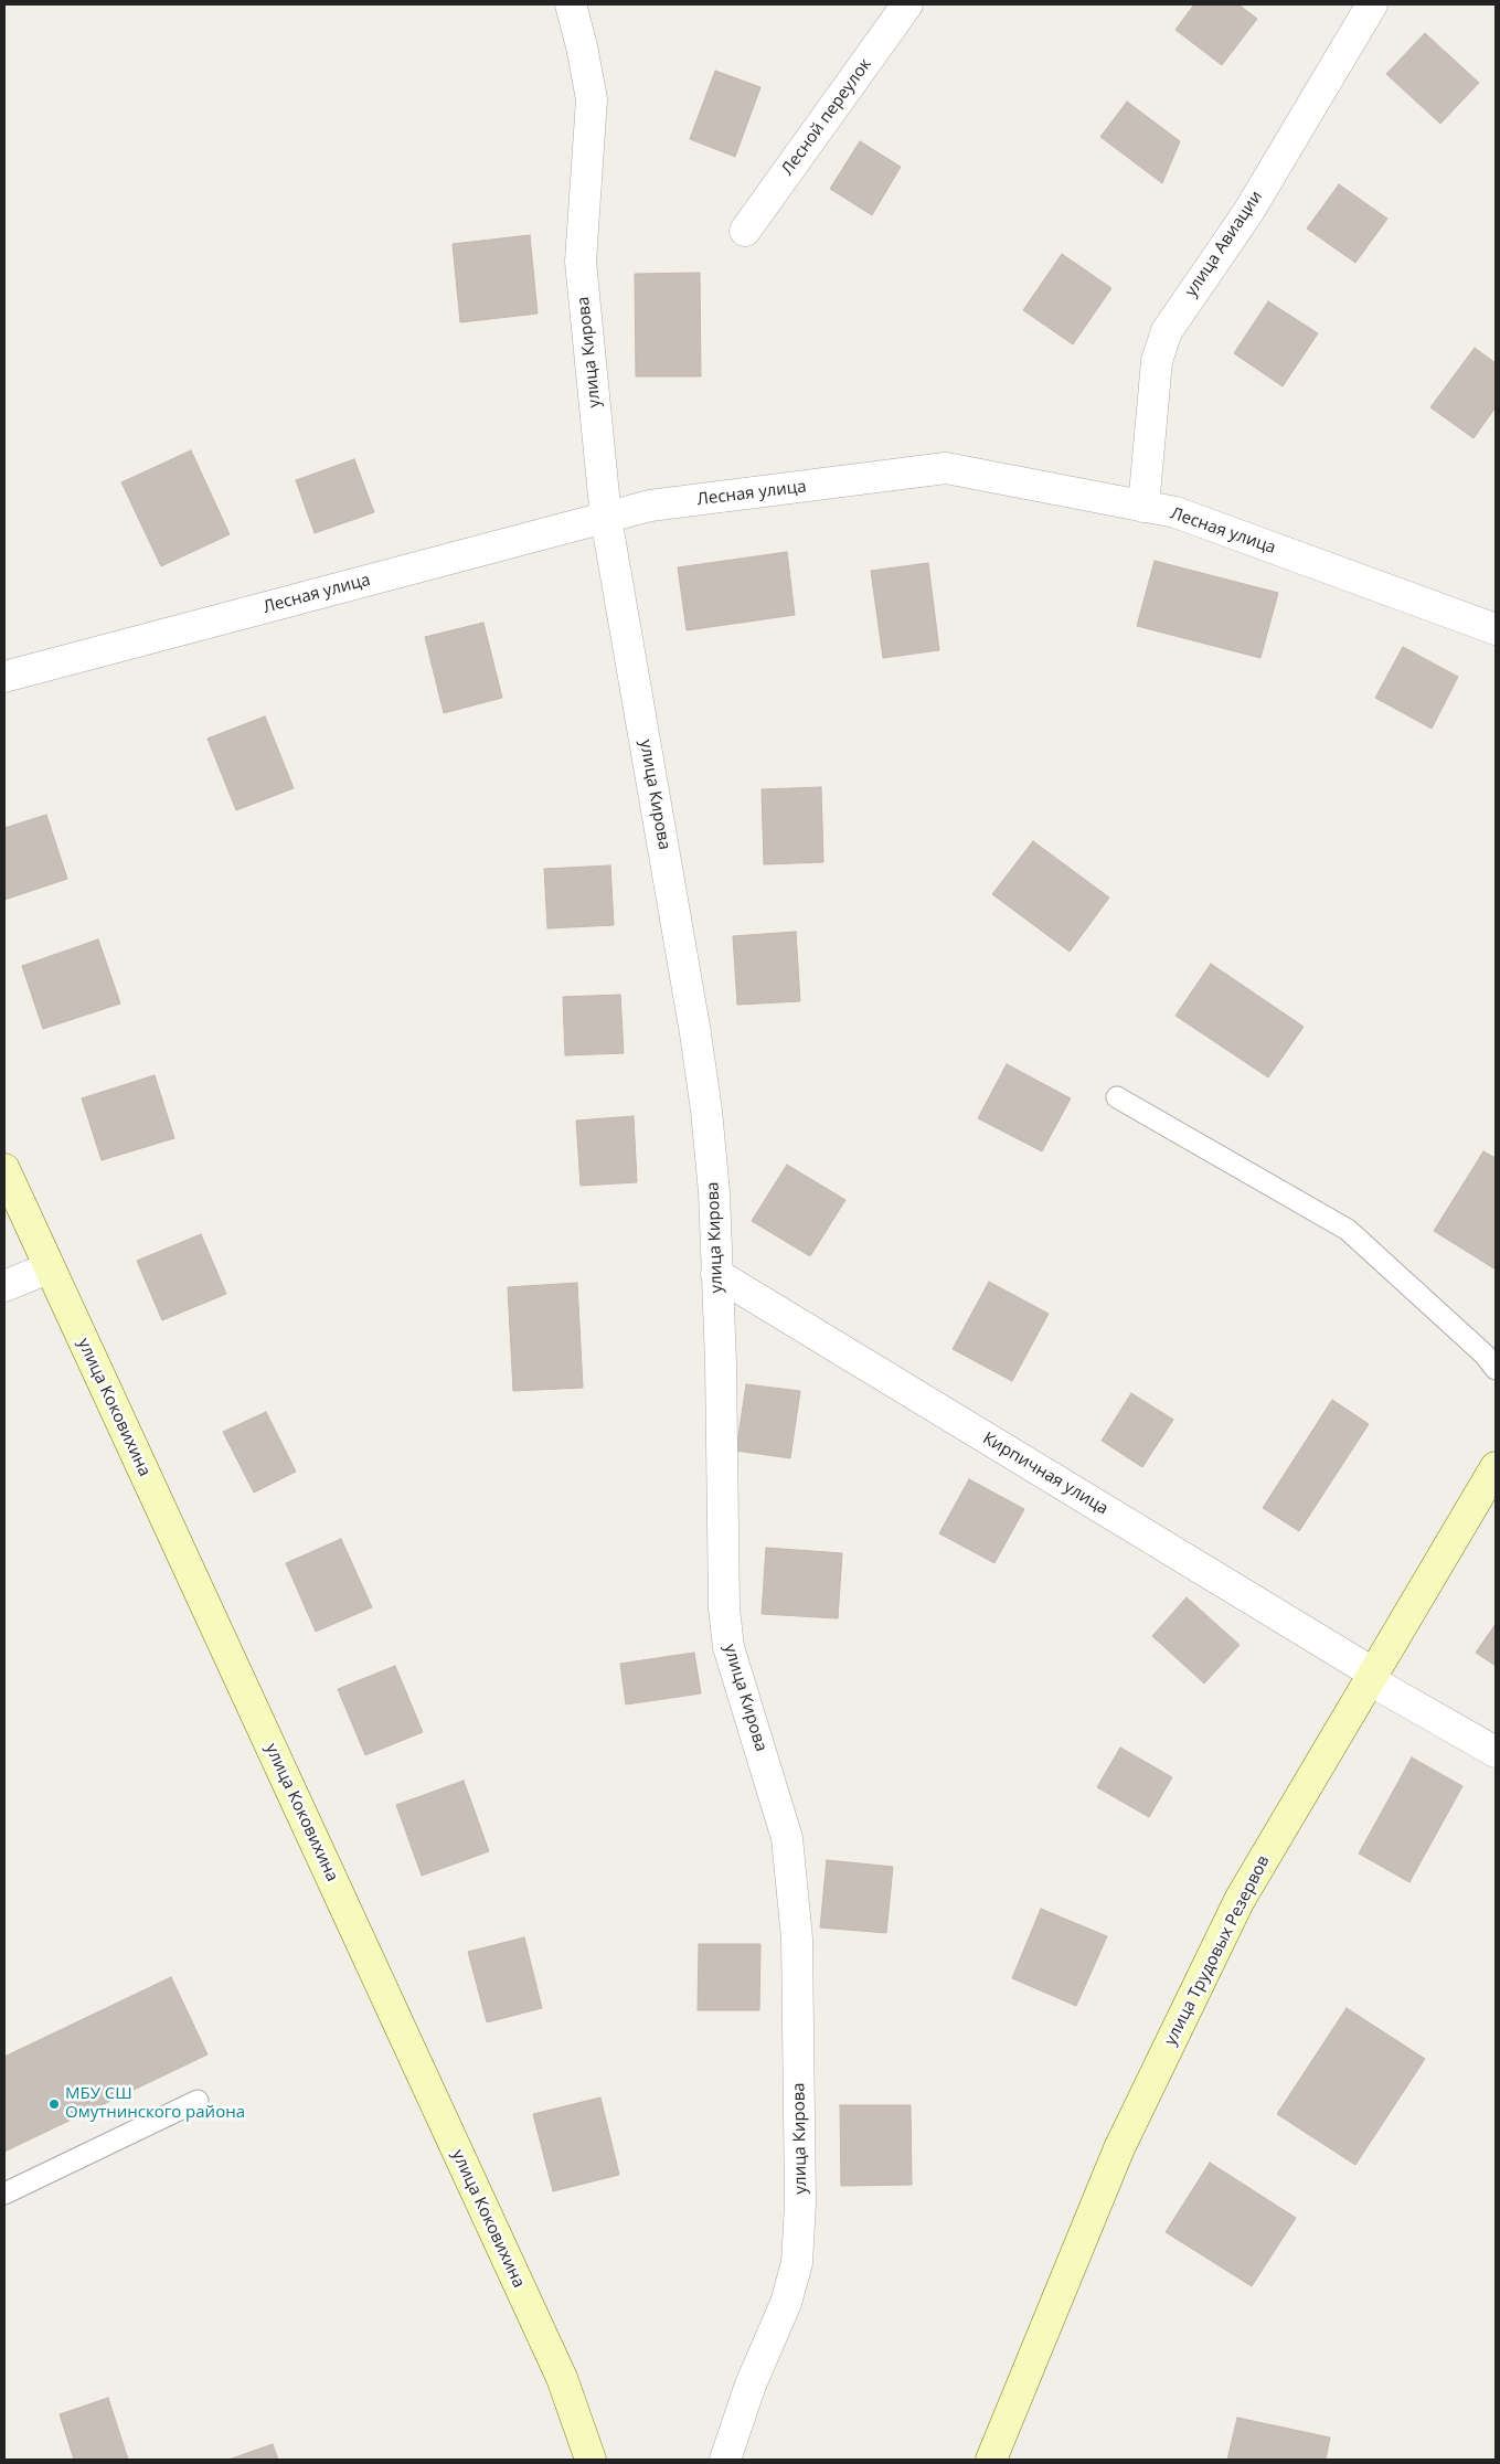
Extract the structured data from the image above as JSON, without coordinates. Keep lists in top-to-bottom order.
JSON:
{
  "streets": {
    "street": [
      "Лесной переулок",
      "улица Авиации",
      "улица Кирова",
      "Лесная улица",
      "улица Коковихина",
      "Кирпичная улица",
      "улица Трудовых Резервов"
    ]
  },
  "crossings": [
    ["улица Авиации", "Лесная улица"],
    ["улица Кирова", "Лесная улица"],
    ["улица Кирова", "Кирпичная улица"],
    ["Кирпичная улица", "улица Трудовых Резервов"]
  ],
  "places": ["МБУ СШ Омутнинского района"]
}
